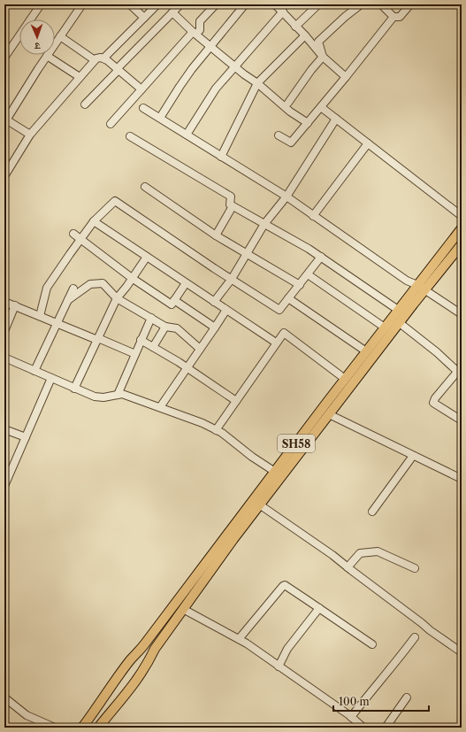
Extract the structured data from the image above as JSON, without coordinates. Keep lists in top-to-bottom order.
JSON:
{
  "streets": {
    "main road": ["SH58"]
  },
  "scale_bar": "100 m",
  "north": "bottom"
}
